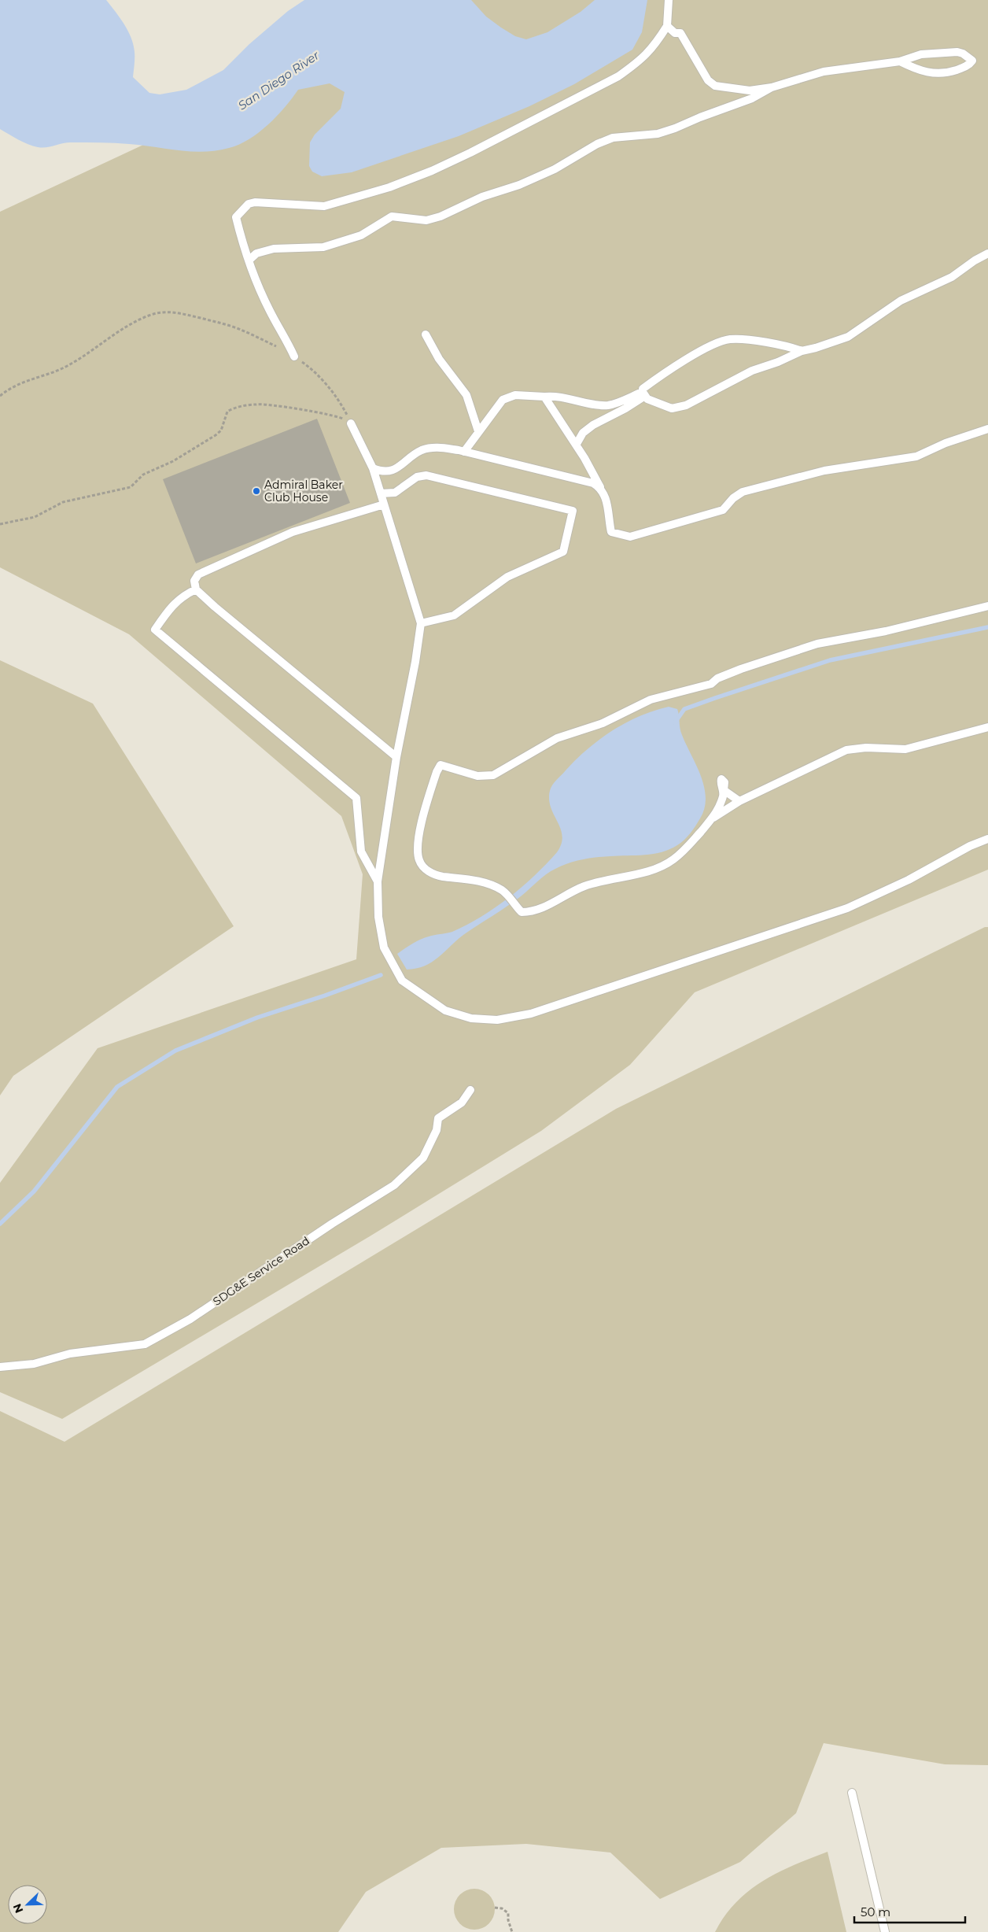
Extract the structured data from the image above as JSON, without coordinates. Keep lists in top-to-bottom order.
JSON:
{
  "streets": {
    "lane": ["SDG&E Service Road"]
  },
  "water": ["San Diego River"],
  "places": ["Admiral Baker Club House"],
  "scale_bar": "50 m",
  "north": "bottom left"
}
